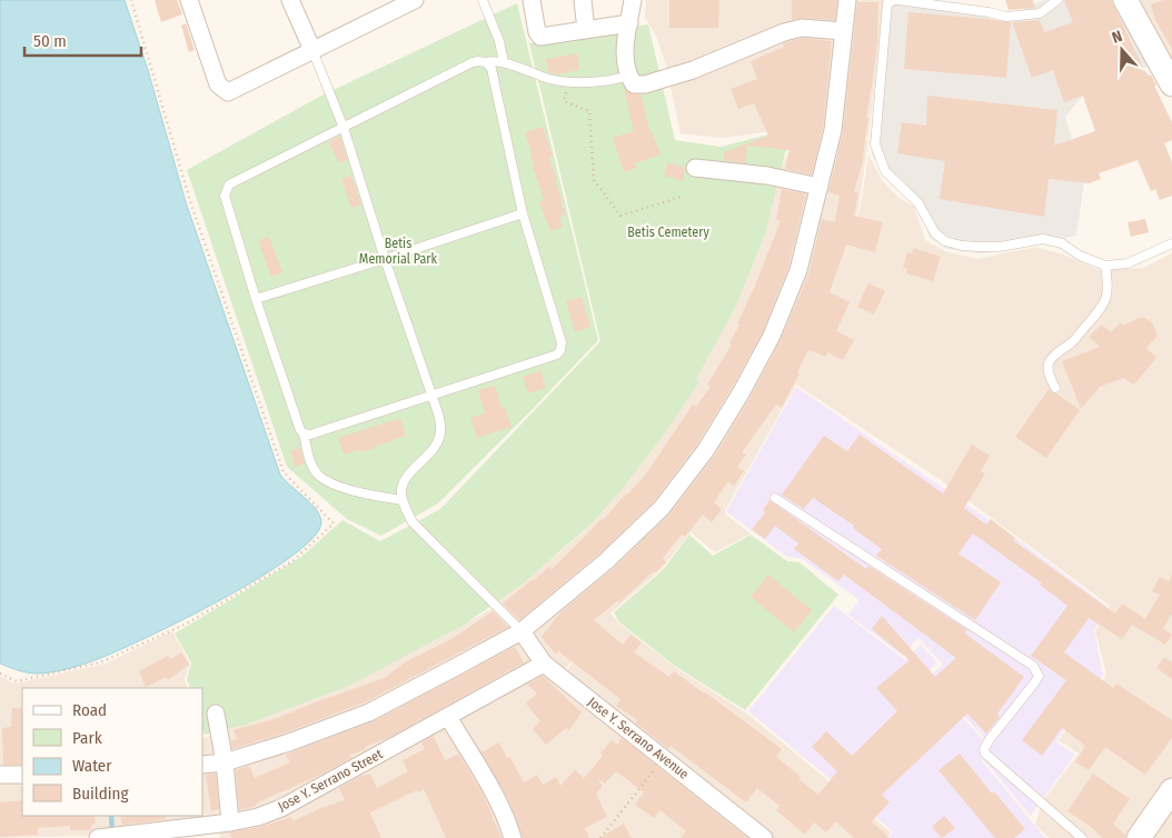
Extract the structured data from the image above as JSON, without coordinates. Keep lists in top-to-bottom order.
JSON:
{
  "streets": {
    "street": ["Jose Y. Serrano Avenue", "Jose Y. Serrano Street"]
  },
  "crossings": [
    ["Jose Y. Serrano Avenue", "Jose Y. Serrano Street"]
  ],
  "parks": ["Betis Cemetery", "Betis Memorial Park"],
  "legend": [
    "Road",
    "Park",
    "Water",
    "Building"
  ],
  "scale_bar": "50 m",
  "north": "top"
}
